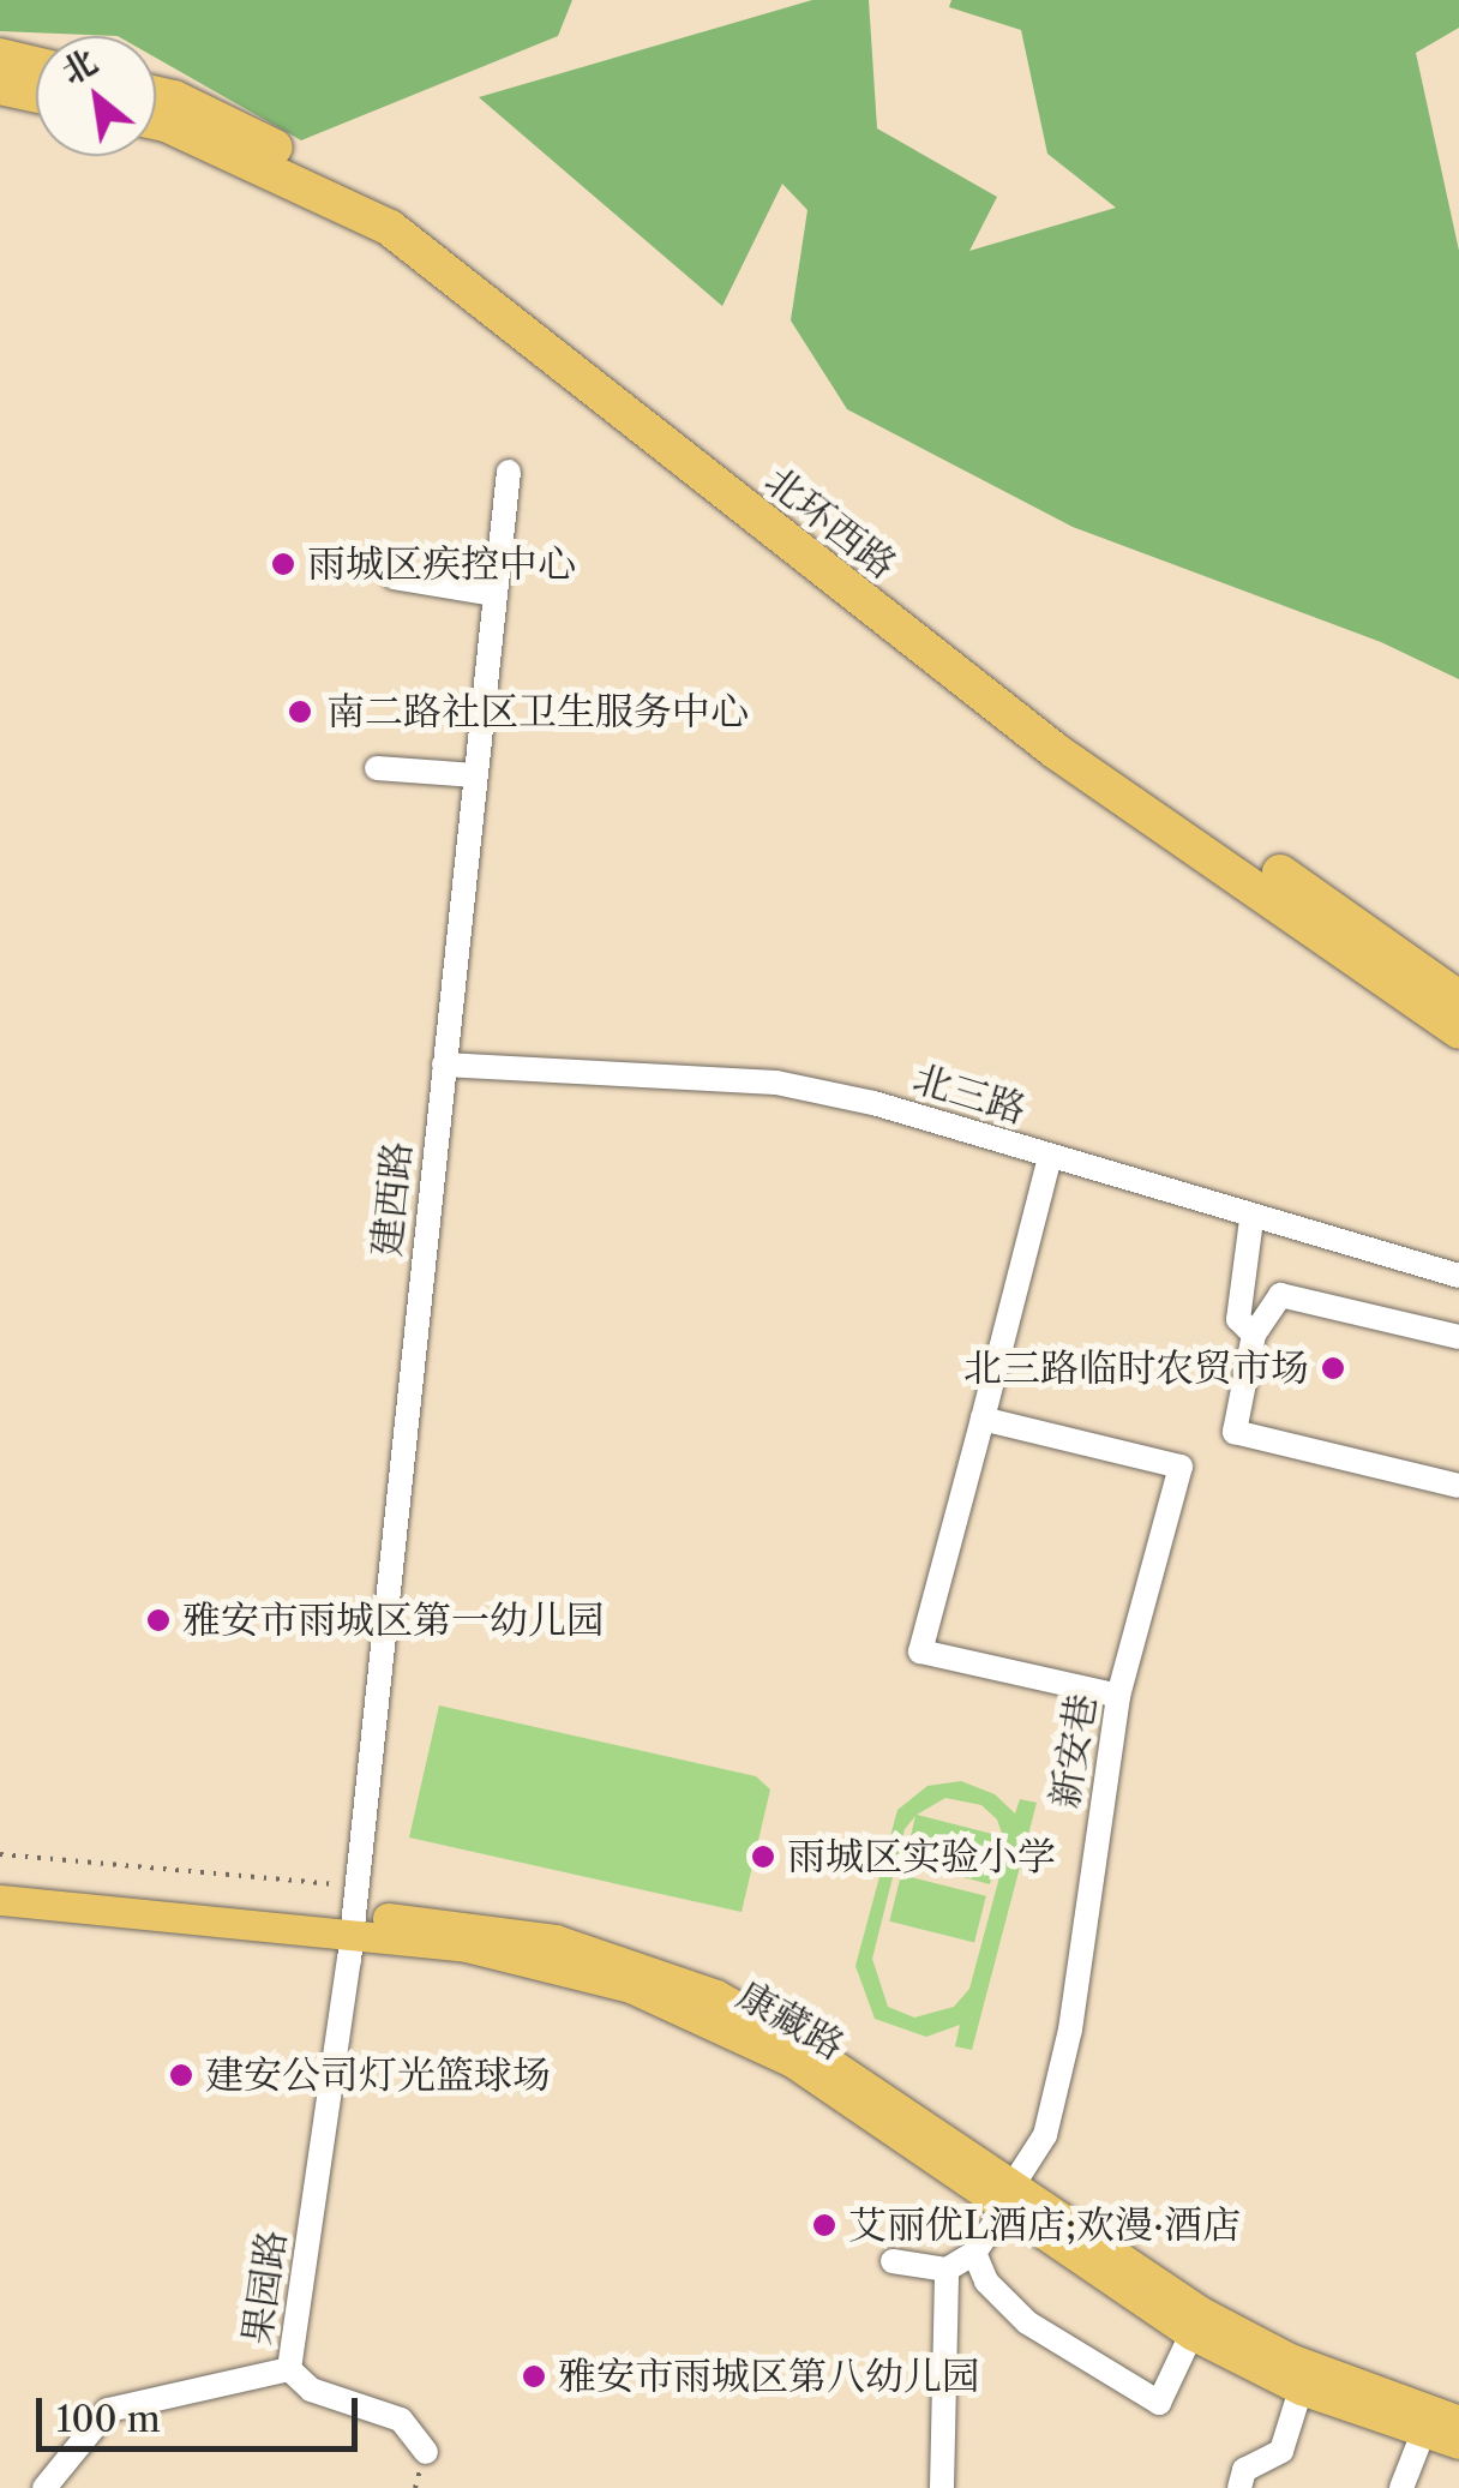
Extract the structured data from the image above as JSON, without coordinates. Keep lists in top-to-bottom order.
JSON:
{
  "streets": {
    "highway": ["北环西路"],
    "main road": ["康藏路"],
    "street": [
      "北三路",
      "建西路",
      "新安巷",
      "果园路"
    ]
  },
  "crossings": [
    ["北三路", "建西路"],
    ["建西路", "康藏路"],
    ["建西路", "果园路"],
    ["新安巷", "康藏路"],
    ["康藏路", "果园路"]
  ],
  "places": [
    "雨城区疾控中心",
    "南二路社区卫生服务中心",
    "北三路临时农贸市场",
    "雅安市雨城区第一幼儿园",
    "雨城区实验小学",
    "建安公司灯光篮球场",
    "艾丽优L酒店;欢漫·酒店",
    "雅安市雨城区第八幼儿园"
  ],
  "scale_bar": "100 m",
  "north": "top left"
}
